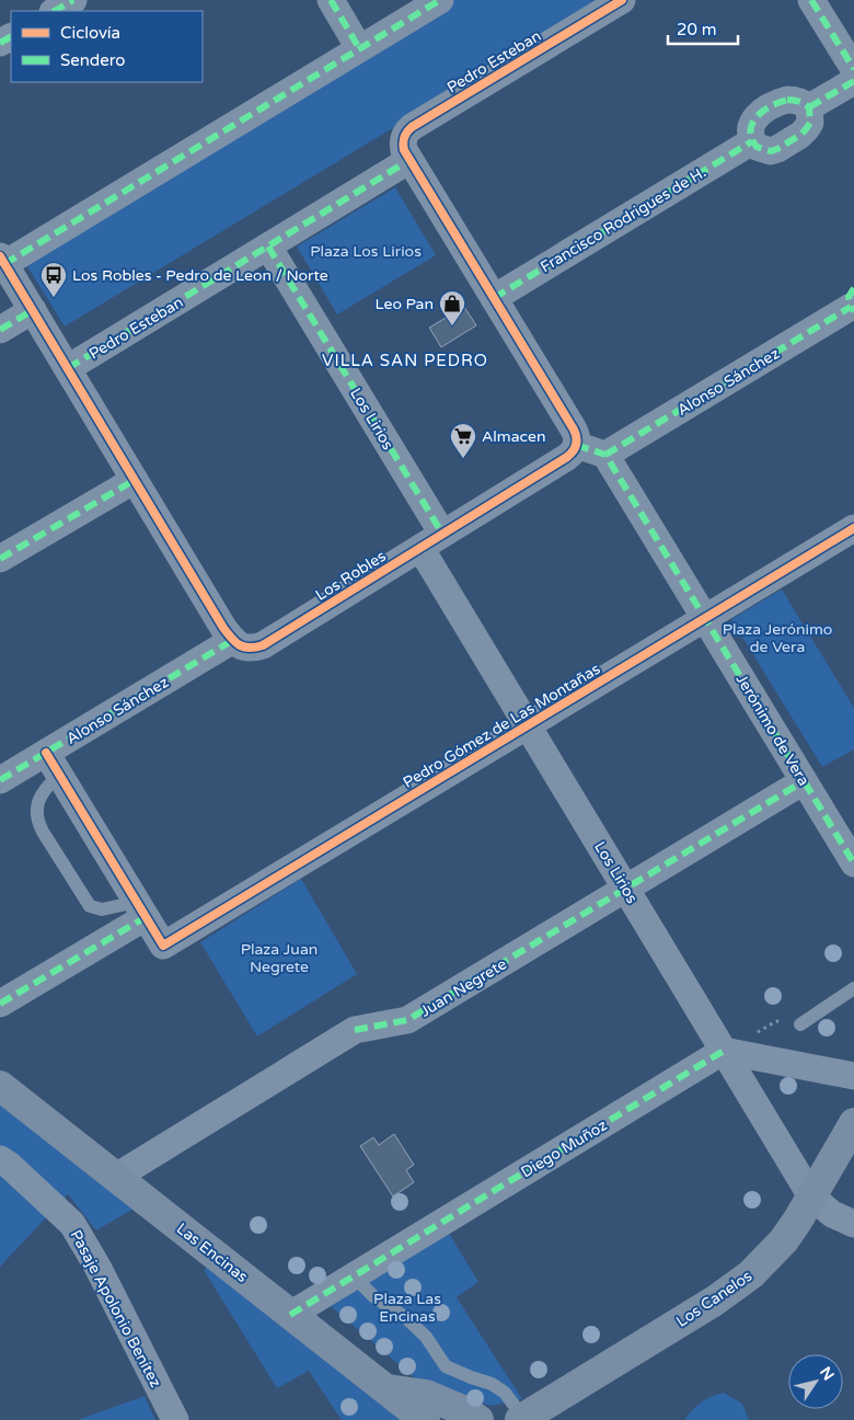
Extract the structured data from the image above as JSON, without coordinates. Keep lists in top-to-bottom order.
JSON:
{
  "streets": {
    "street": [
      "Pedro Esteban",
      "Francisco Rodrigues de H.",
      "Alonso Sánchez",
      "Los Lirios",
      "Los Robles",
      "Pedro Gómez de Las Montañas",
      "Jerónimo de Vera",
      "Juan Negrete",
      "Diego Muñoz",
      "Las Encinas",
      "Los Canelos",
      "Pasaje Apolonio Benítez"
    ]
  },
  "crossings": [
    ["Pedro Esteban", "Los Lirios"],
    ["Alonso Sánchez", "Los Robles"],
    ["Alonso Sánchez", "Jerónimo de Vera"],
    ["Los Lirios", "Los Robles"],
    ["Los Lirios", "Pedro Gómez de Las Montañas"],
    ["Los Lirios", "Juan Negrete"],
    ["Los Lirios", "Diego Muñoz"],
    ["Los Lirios", "Los Canelos"],
    ["Pedro Gómez de Las Montañas", "Jerónimo de Vera"],
    ["Jerónimo de Vera", "Juan Negrete"],
    ["Juan Negrete", "Las Encinas"],
    ["Diego Muñoz", "Las Encinas"]
  ],
  "districts": ["VILLA SAN PEDRO"],
  "parks": [
    "Plaza Los Lirios",
    "Plaza Jerónimo de Vera",
    "Plaza Juan Negrete",
    "Plaza Las Encinas"
  ],
  "places": {
    "bus stop": ["Los Robles - Pedro de Leon / Norte"],
    "shop": ["Leo Pan"],
    "supermarket": ["Almacen"]
  },
  "legend": ["Ciclovía", "Sendero"],
  "scale_bar": "20 m",
  "north": "top right"
}
